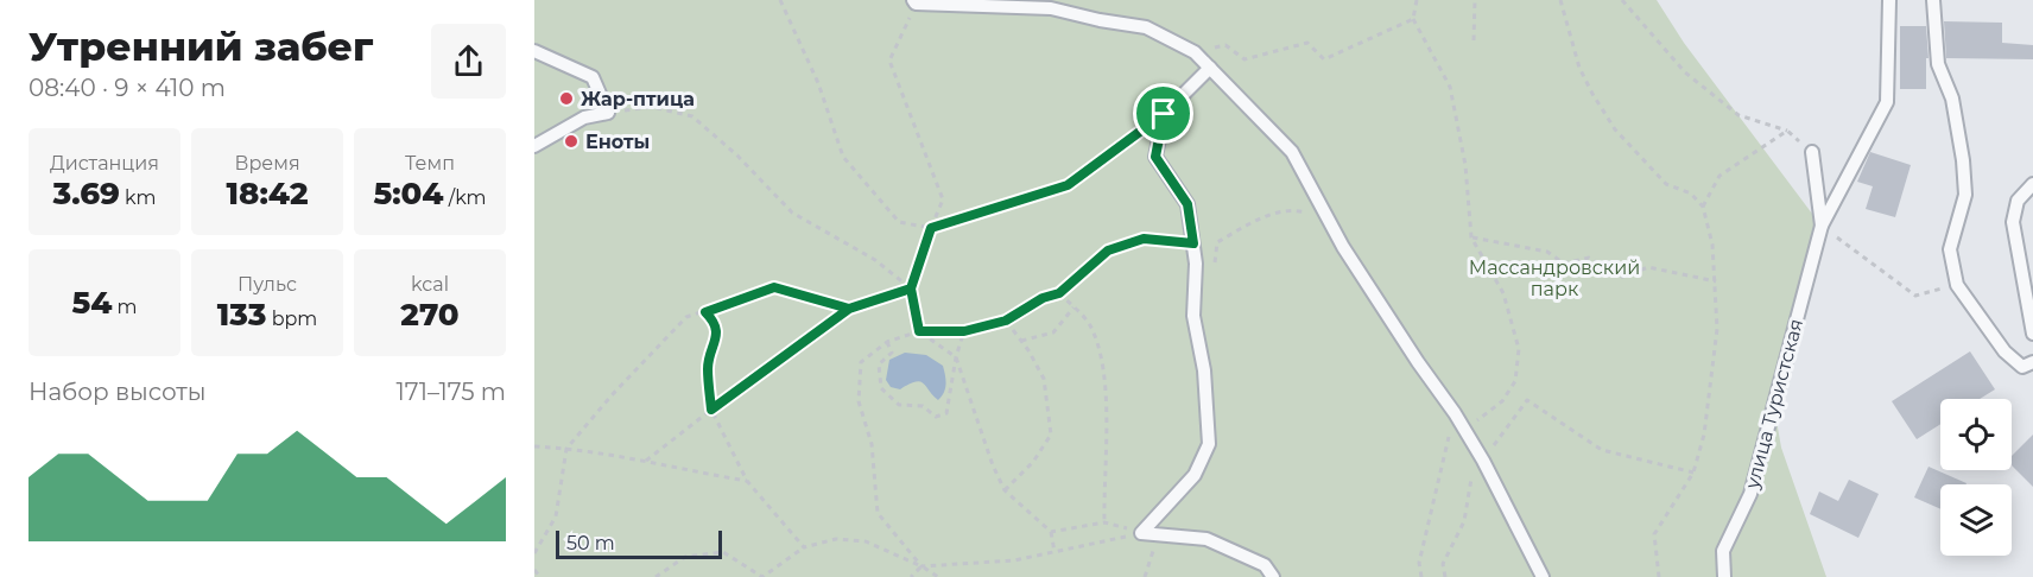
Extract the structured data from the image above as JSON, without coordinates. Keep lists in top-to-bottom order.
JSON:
{
  "streets": {
    "lane": ["улица Туристская"]
  },
  "parks": ["Массандровский парк"],
  "places": ["Жар-птица", "Еноты"],
  "scale_bar": "50 m",
  "page": {
    "heading": ["Утренний забег", "08:40 · 9 × 410 m"],
    "stats": [
      ["Дистанция", "3.69 km"],
      ["Время", "18:42"],
      ["Темп", "5:04 /km"],
      ["54 m"],
      ["Пульс", "133 bpm"],
      ["kcal", "270"]
    ],
    "chart": ["Набор высоты", "171–175 m"],
    "scale": "50 m"
  }
}
